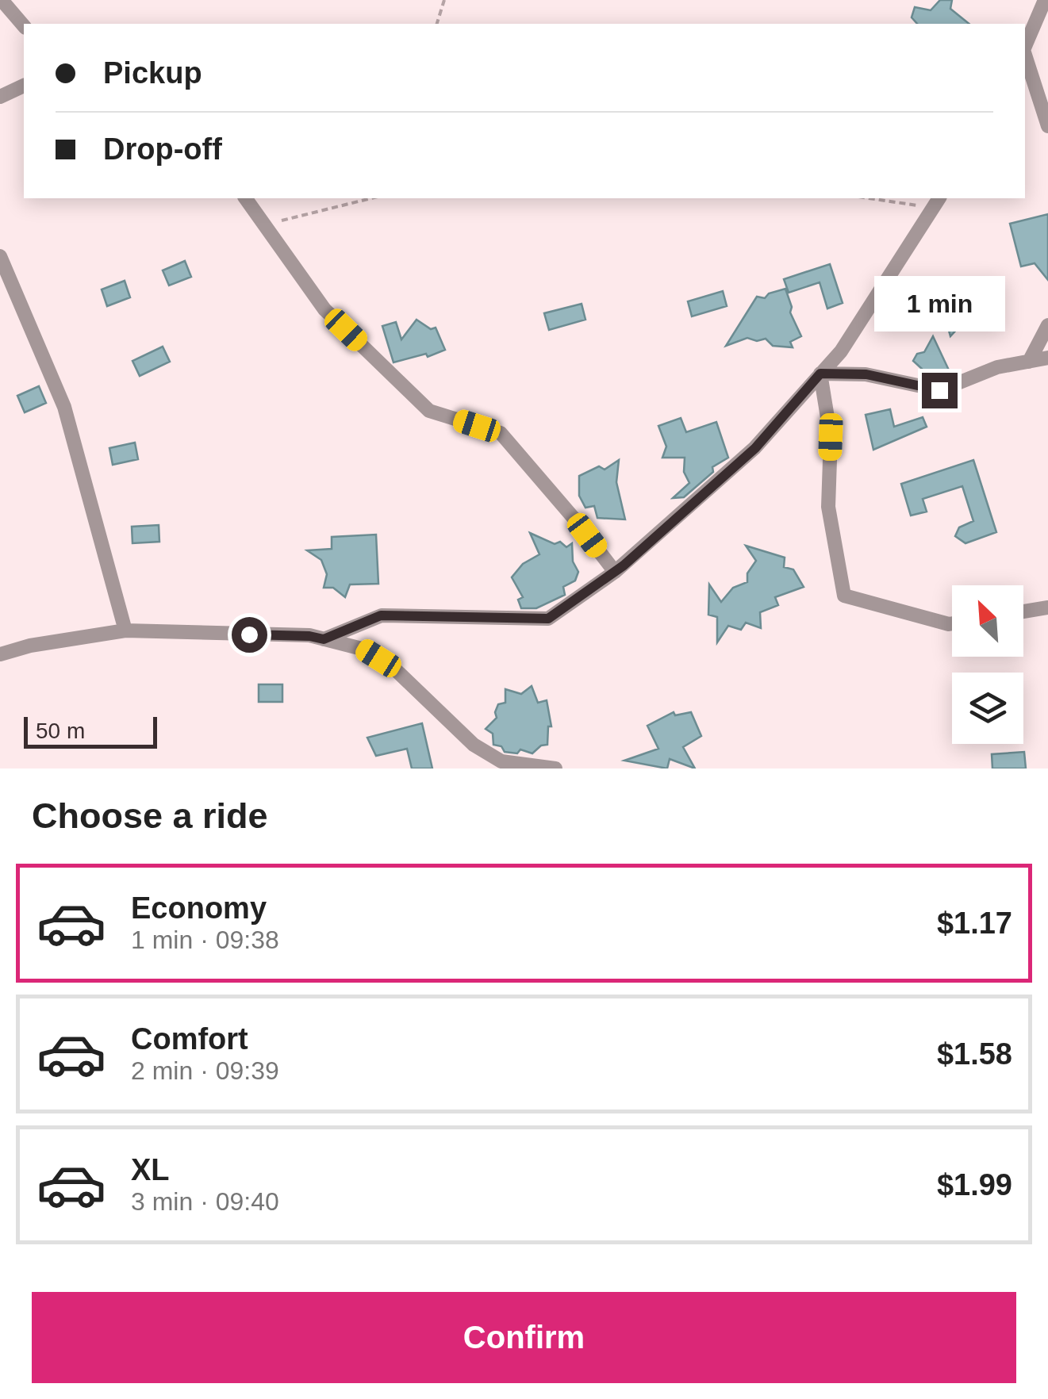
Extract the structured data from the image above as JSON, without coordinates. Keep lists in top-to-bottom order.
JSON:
{
  "scale_bar": "50 m",
  "north": "top left",
  "page": {
    "banner": ["Pickup", "Drop-off"],
    "bubble": "1 min",
    "scale": "50 m",
    "heading": "Choose a ride",
    "list": [
      {
        "name": "Economy",
        "note": "1 min · 09:38",
        "value": "$1.17"
      },
      {
        "name": "Comfort",
        "note": "2 min · 09:39",
        "value": "$1.58"
      },
      {
        "name": "XL",
        "note": "3 min · 09:40",
        "value": "$1.99"
      }
    ],
    "buttons": "Confirm"
  }
}
